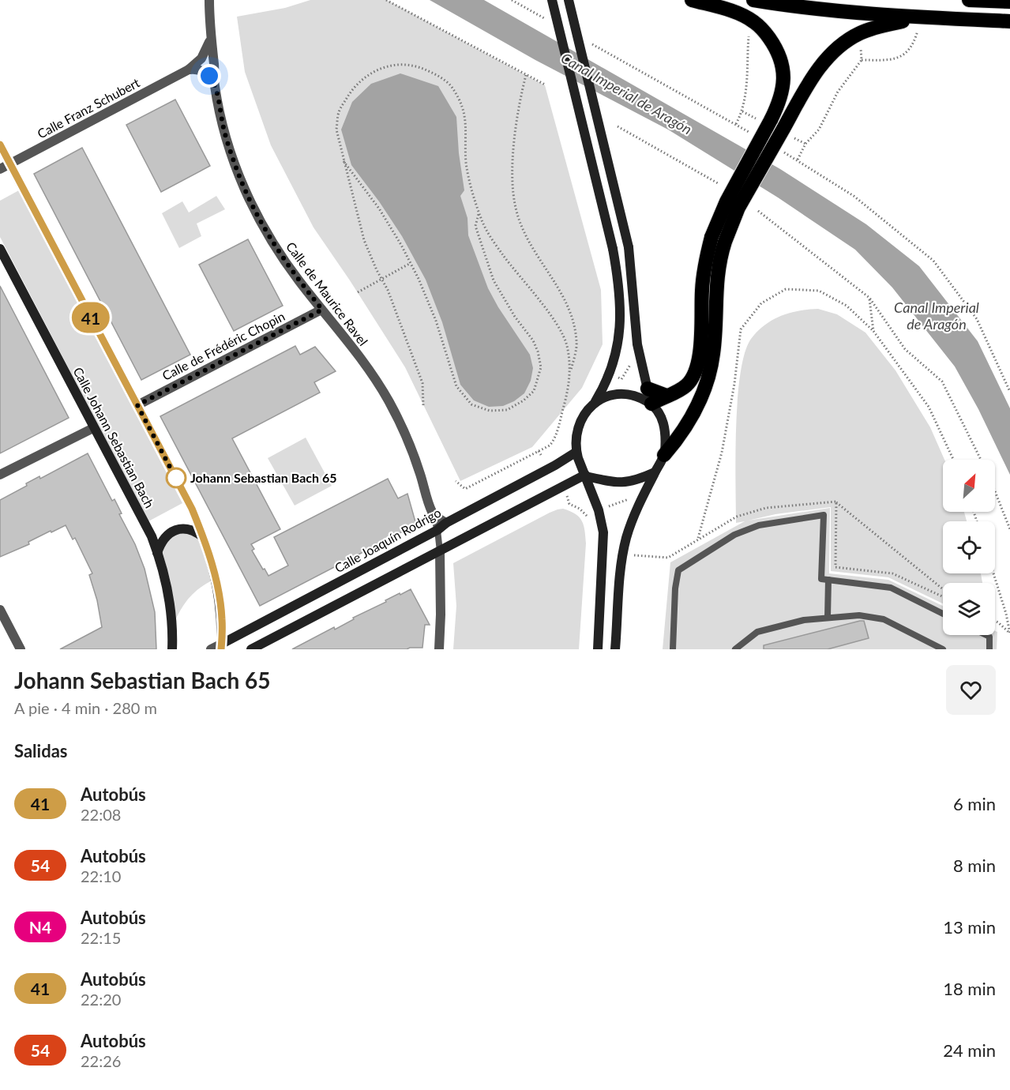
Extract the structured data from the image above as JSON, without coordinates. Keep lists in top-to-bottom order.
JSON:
{
  "streets": {
    "street": [
      "Calle Franz Schubert",
      "Calle de Maurice Ravel",
      "Calle de Frédéric Chopin",
      "Calle Johann Sebastian Bach",
      "Calle Joaquín Rodrigo"
    ]
  },
  "crossings": [
    ["Calle Franz Schubert", "Calle de Maurice Ravel"],
    ["Calle de Maurice Ravel", "Calle de Frédéric Chopin"],
    ["Calle de Maurice Ravel", "Calle Joaquín Rodrigo"]
  ],
  "water": ["Canal Imperial de Aragón"],
  "places": ["Johann Sebastian Bach 65"],
  "lines": ["bus line 41"],
  "north": "top right",
  "page": {
    "on_map": "41",
    "heading": [
      ["Johann Sebastian Bach 65", "A pie · 4 min · 280 m"],
      "Salidas"
    ],
    "list": [
      {
        "mark": "41",
        "name": "Autobús",
        "note": "22:08",
        "value": "6 min"
      },
      {
        "mark": "54",
        "name": "Autobús",
        "note": "22:10",
        "value": "8 min"
      },
      {
        "mark": "N4",
        "name": "Autobús",
        "note": "22:15",
        "value": "13 min"
      },
      {
        "mark": "41",
        "name": "Autobús",
        "note": "22:20",
        "value": "18 min"
      },
      {
        "mark": "54",
        "name": "Autobús",
        "note": "22:26",
        "value": "24 min"
      }
    ]
  }
}
